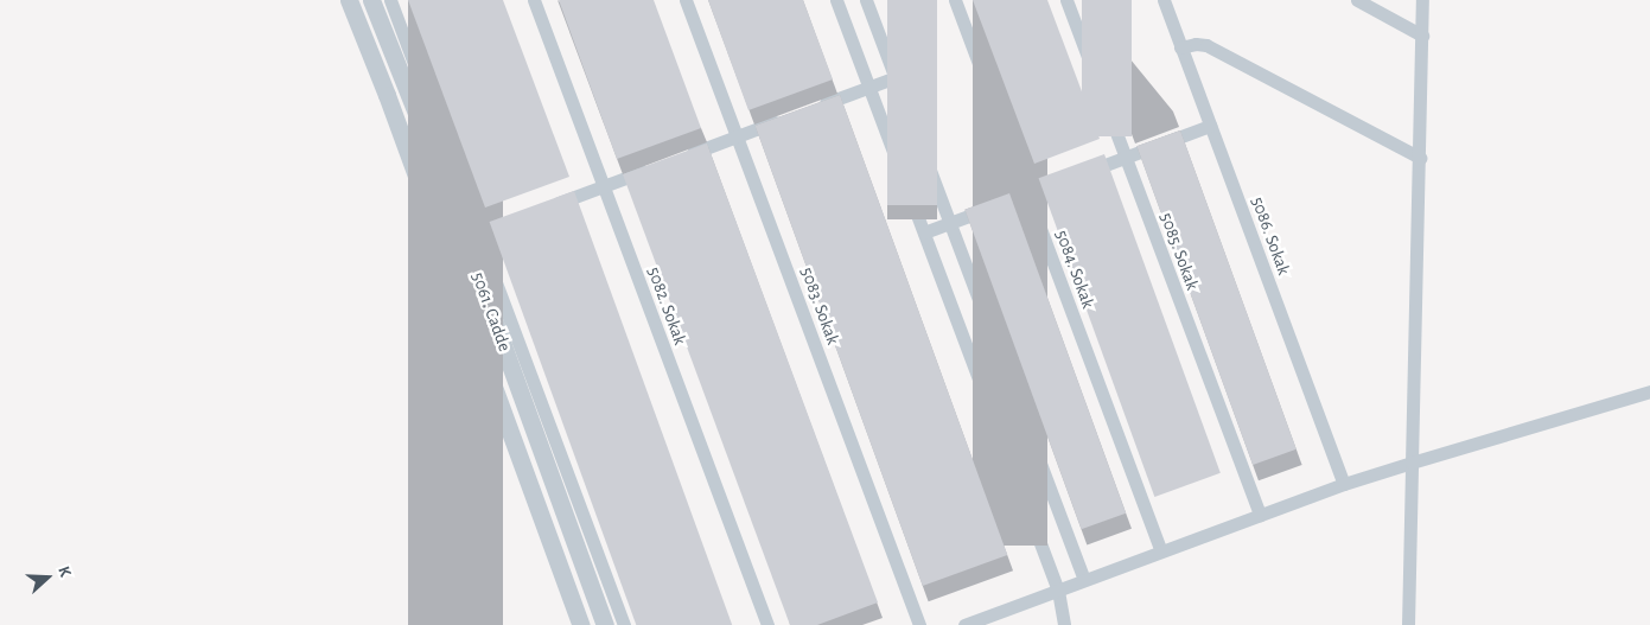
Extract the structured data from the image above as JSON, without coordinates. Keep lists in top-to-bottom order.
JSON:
{
  "streets": {
    "street": [
      "5086. Sokak",
      "5085. Sokak",
      "5084. Sokak",
      "5082. Sokak",
      "5083. Sokak",
      "5061. Cadde"
    ]
  },
  "north": "right"
}
